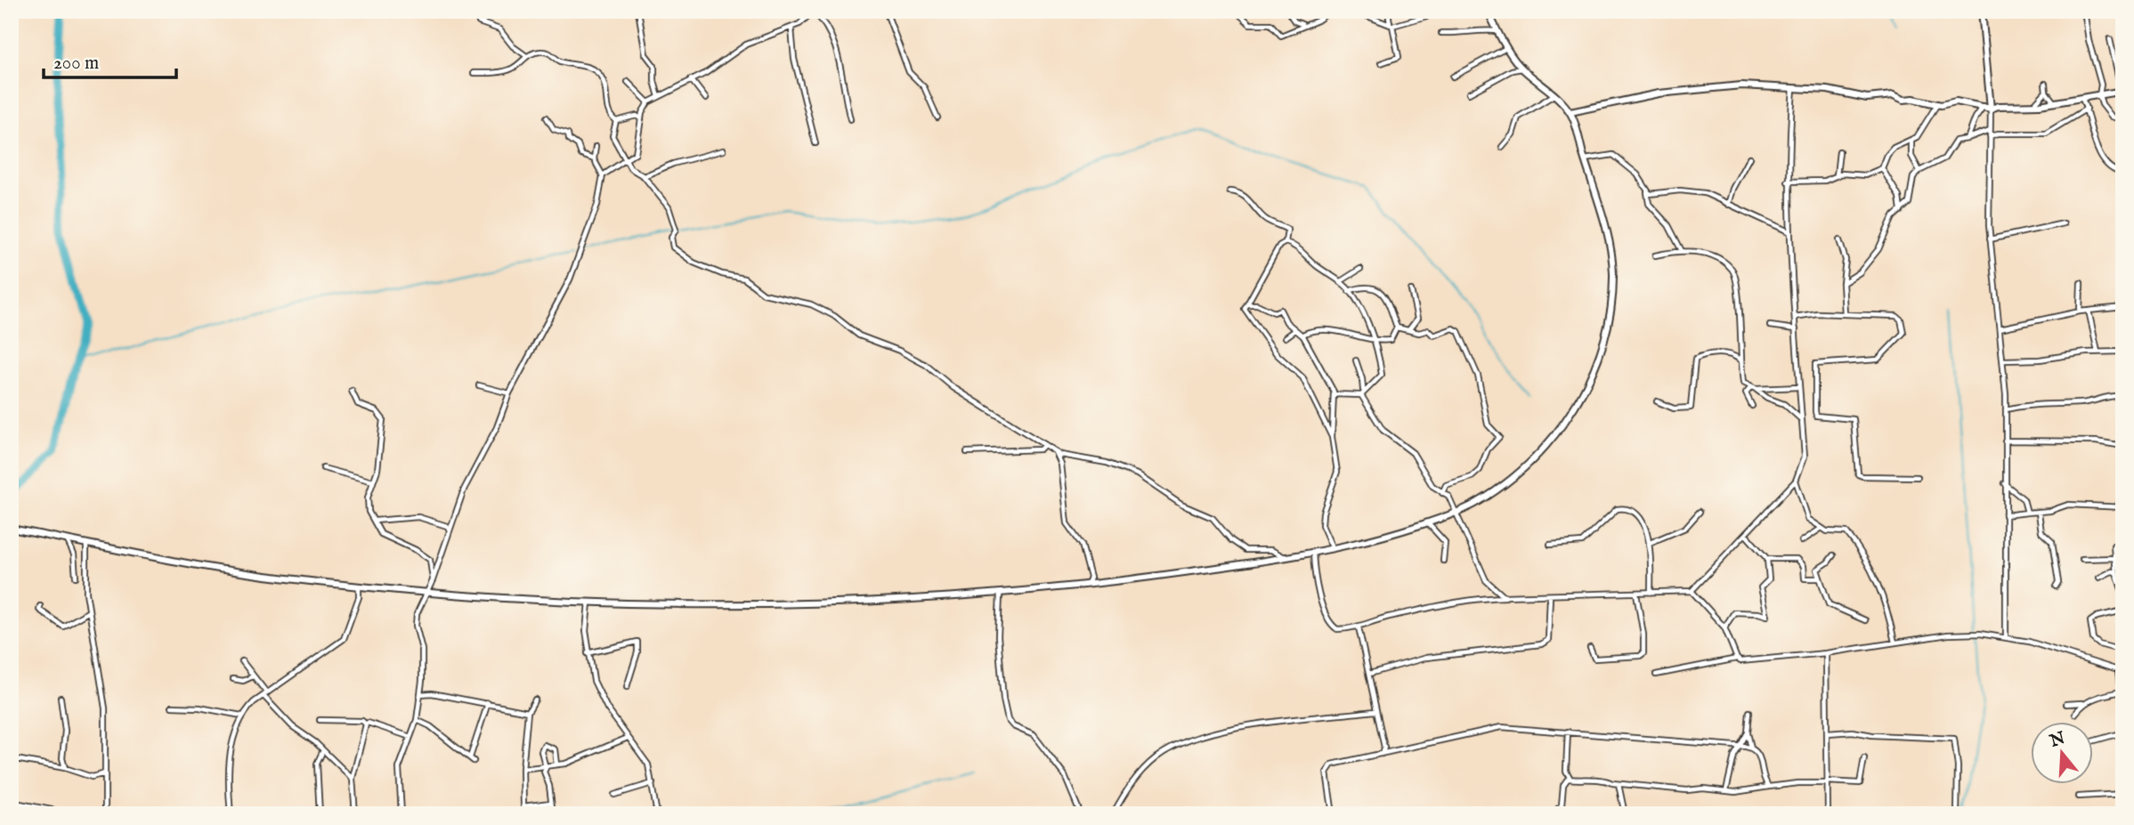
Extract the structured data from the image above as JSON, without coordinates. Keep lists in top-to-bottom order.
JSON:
{
  "scale_bar": "200 m",
  "north": "top"
}
